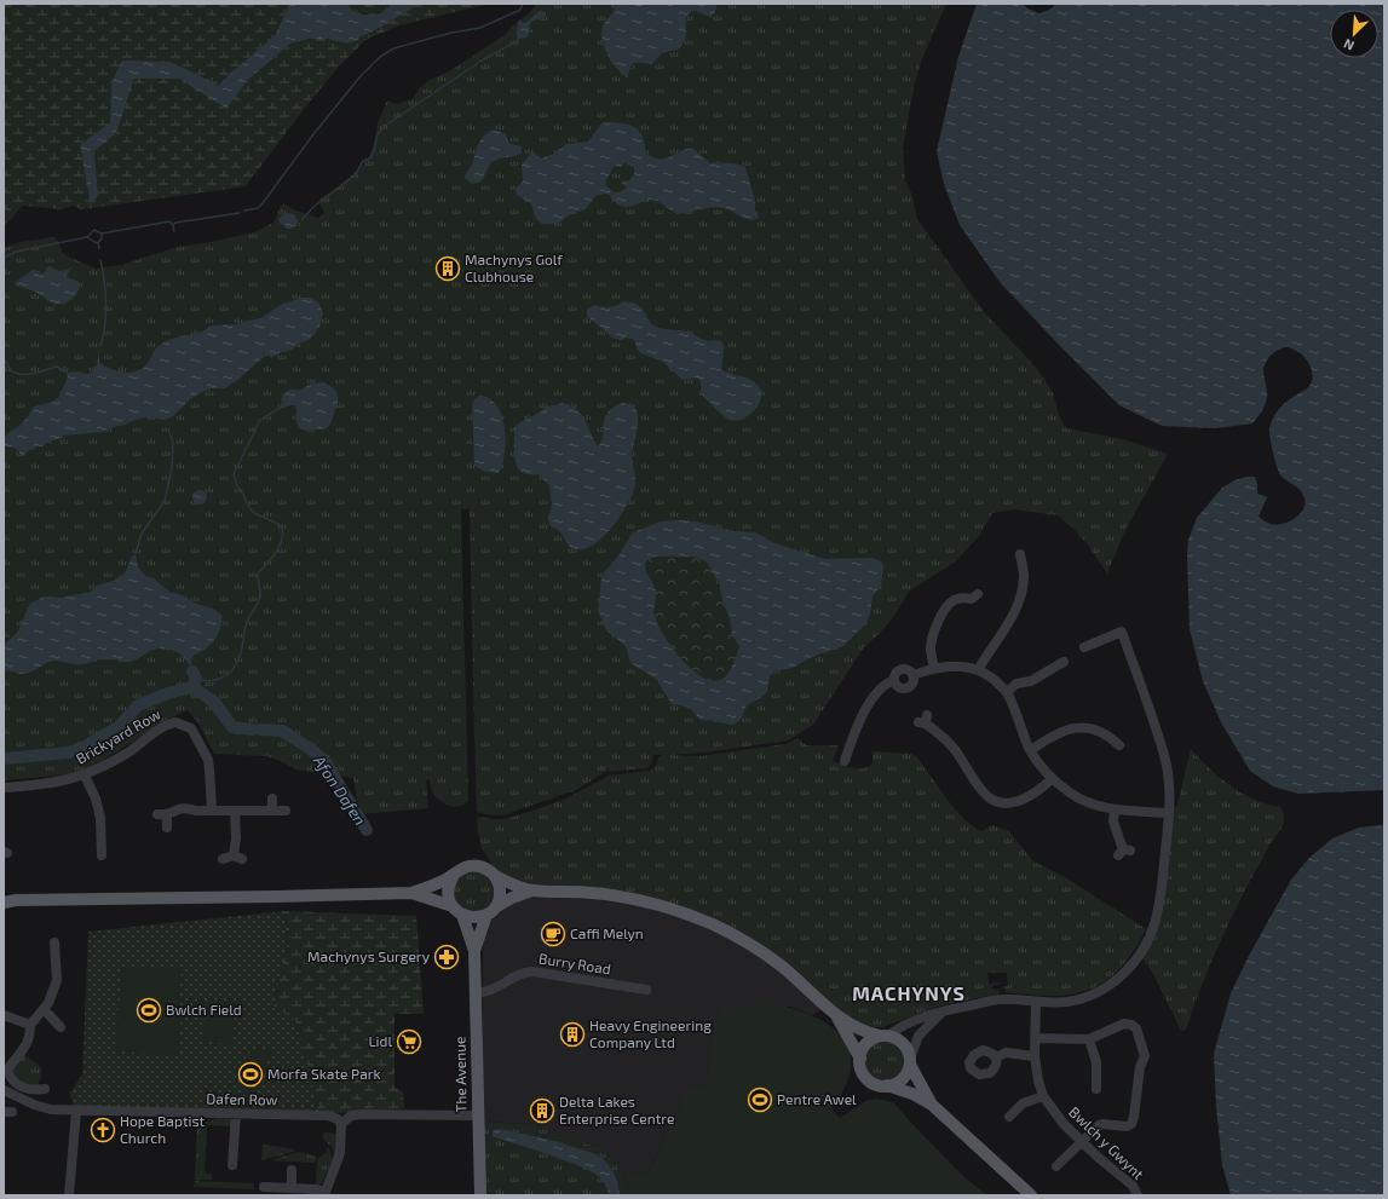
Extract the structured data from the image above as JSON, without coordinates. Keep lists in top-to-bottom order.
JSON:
{
  "streets": {
    "main road": ["The Avenue"],
    "street": [
      "Brickyard Row",
      "Burry Road",
      "Dafen Row",
      "Bwlch y Gwynt"
    ]
  },
  "crossings": [
    ["Burry Road", "The Avenue"]
  ],
  "districts": ["MACHYNYS"],
  "water": ["Afon Dafen"],
  "places": {
    "building": ["Machynys Golf Clubhouse", "Heavy Engineering Company Ltd", "Delta Lakes Enterprise Centre"],
    "cafe": ["Caffi Melyn"],
    "pharmacy": ["Machynys Surgery"],
    "sports": ["Bwlch Field", "Morfa Skate Park", "Pentre Awel"],
    "supermarket": ["Lidl"],
    "church": ["Hope Baptist Church"]
  },
  "north": "bottom left"
}
